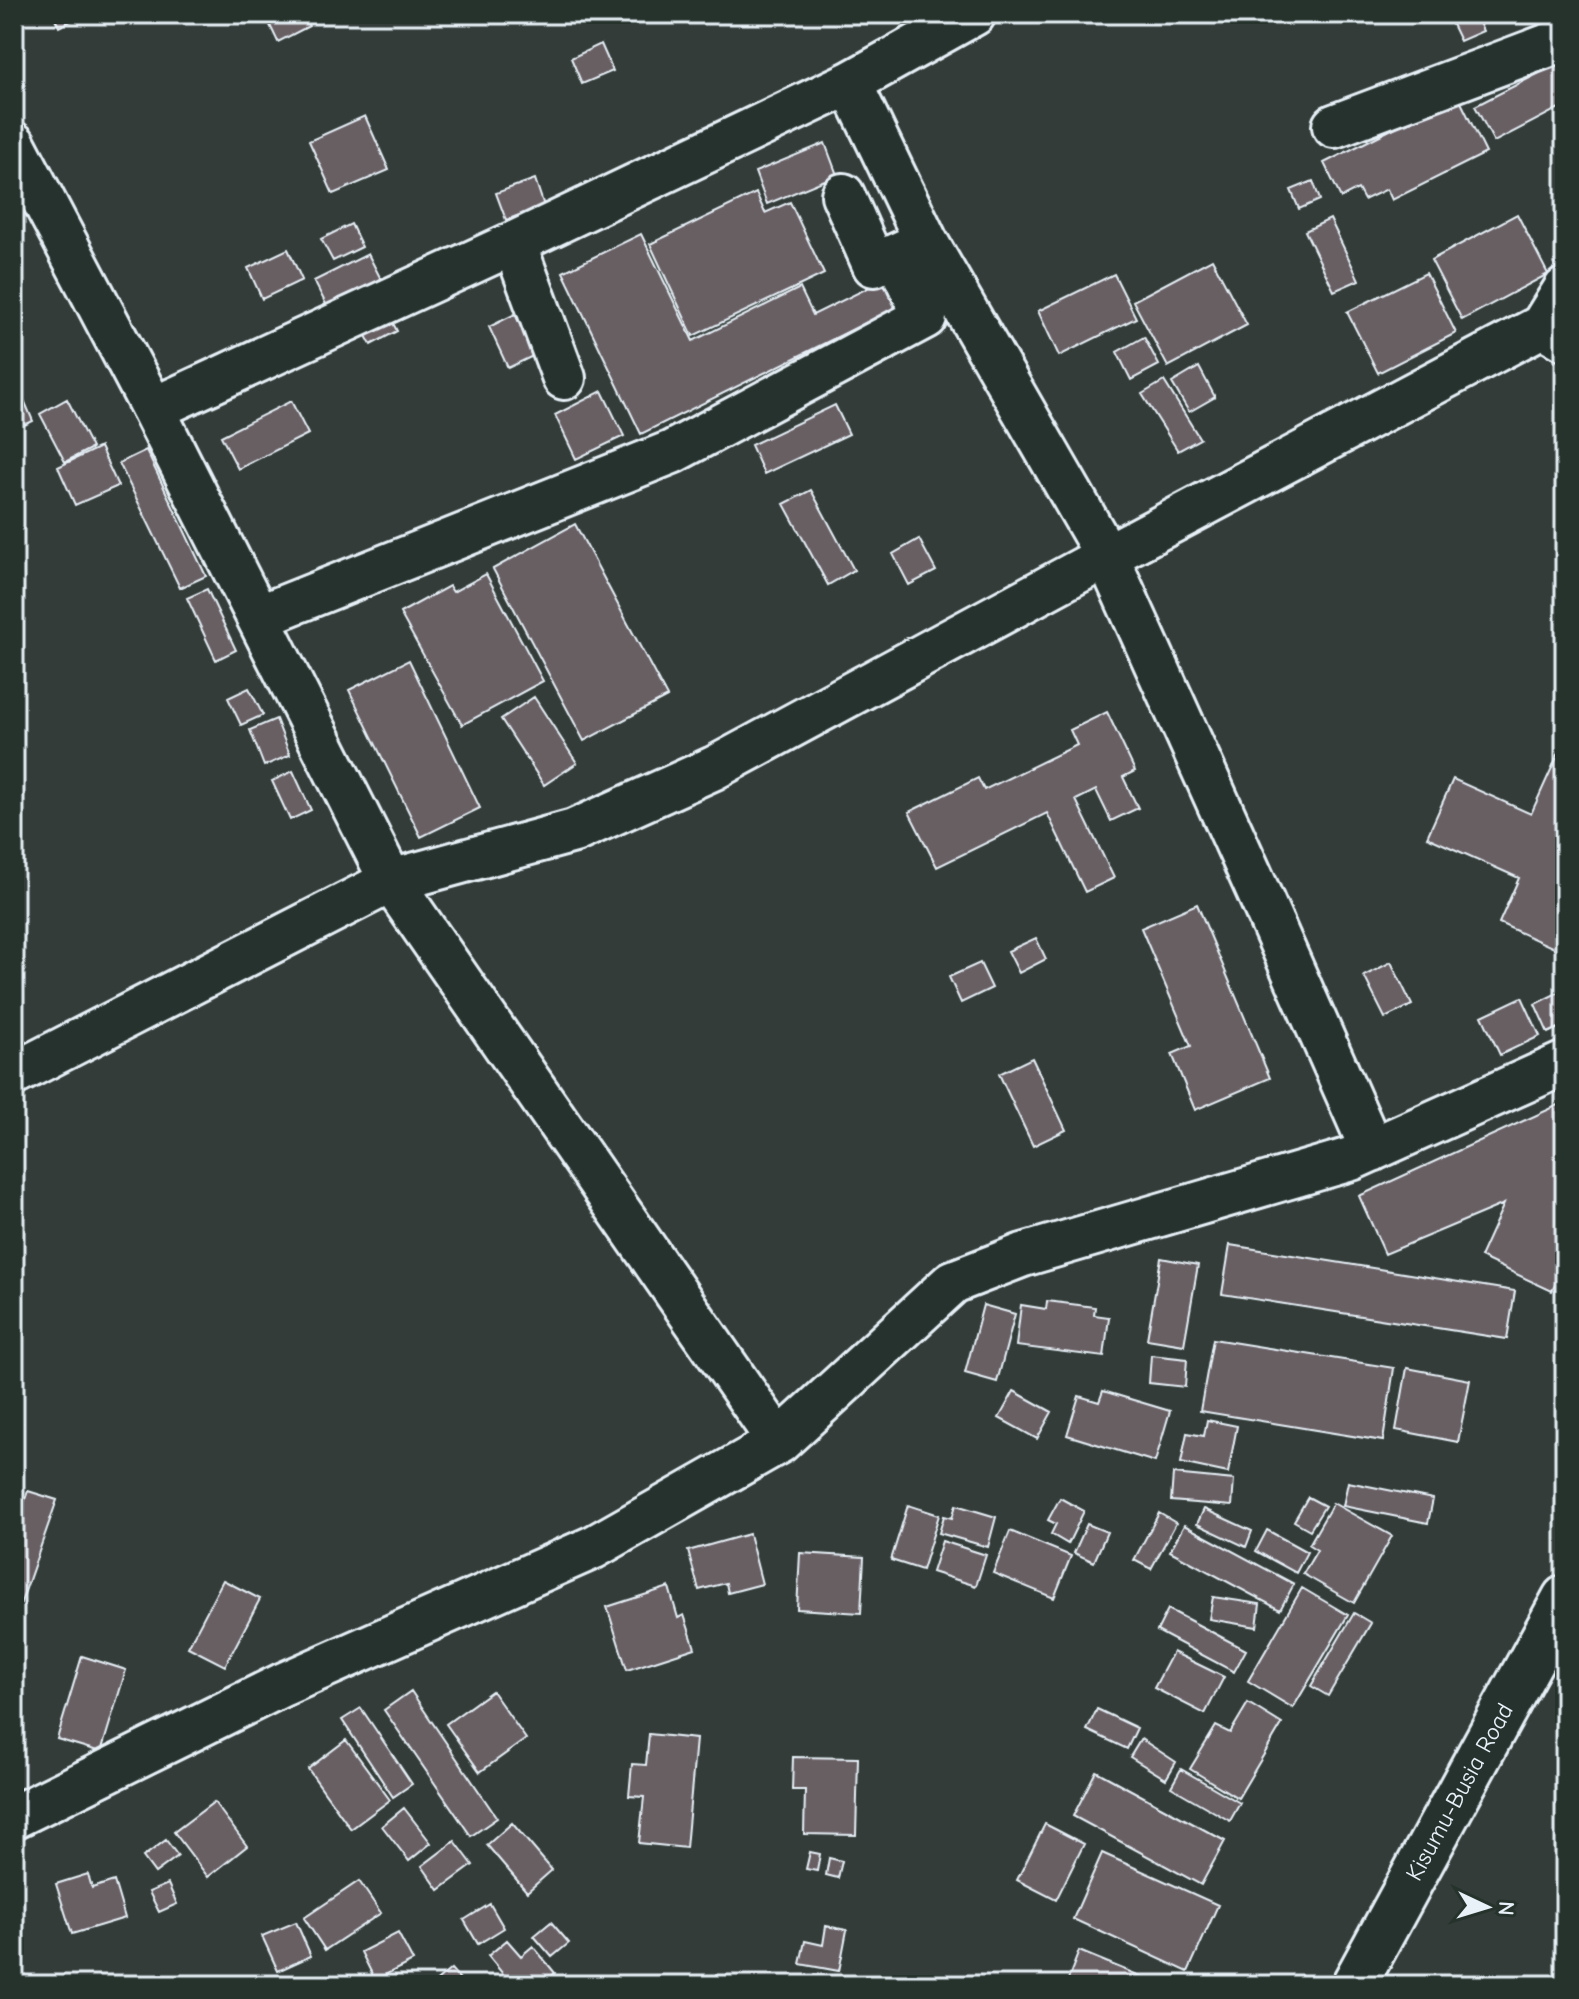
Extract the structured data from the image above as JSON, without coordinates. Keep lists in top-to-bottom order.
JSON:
{
  "streets": {
    "highway": ["Kisumu-Busia Road"]
  },
  "north": "right"
}
